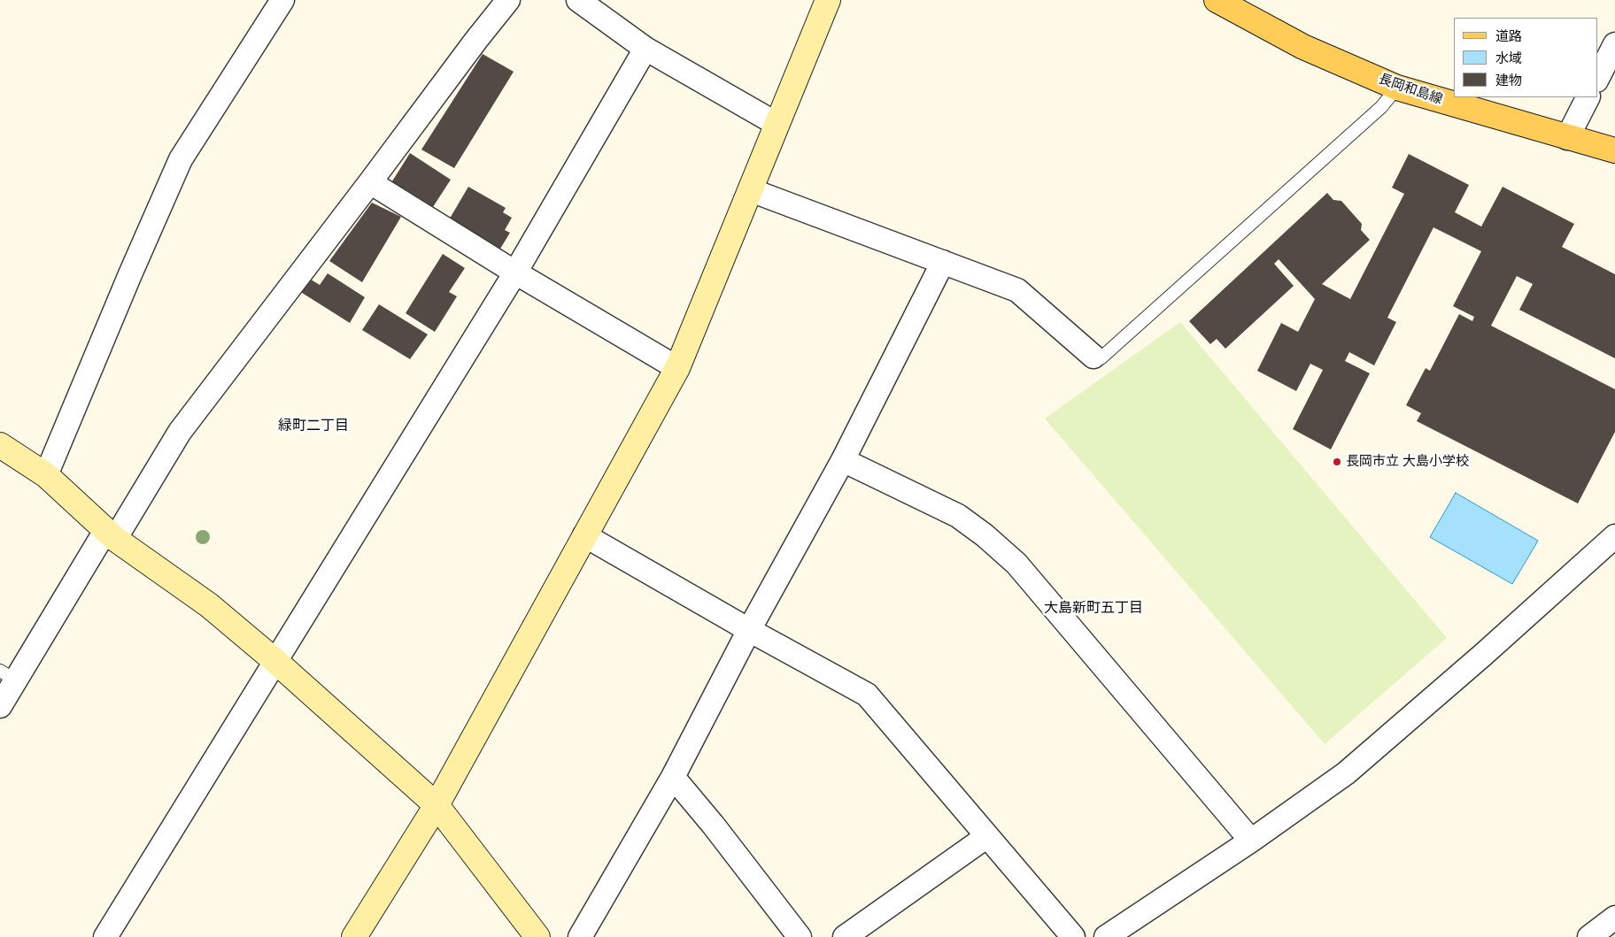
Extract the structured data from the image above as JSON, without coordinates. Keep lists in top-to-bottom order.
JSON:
{
  "streets": {
    "main road": ["長岡和島線"]
  },
  "districts": ["緑町二丁目", "大島新町五丁目"],
  "places": ["長岡市立 大島小学校"],
  "legend": ["道路", "水域", "建物"]
}
